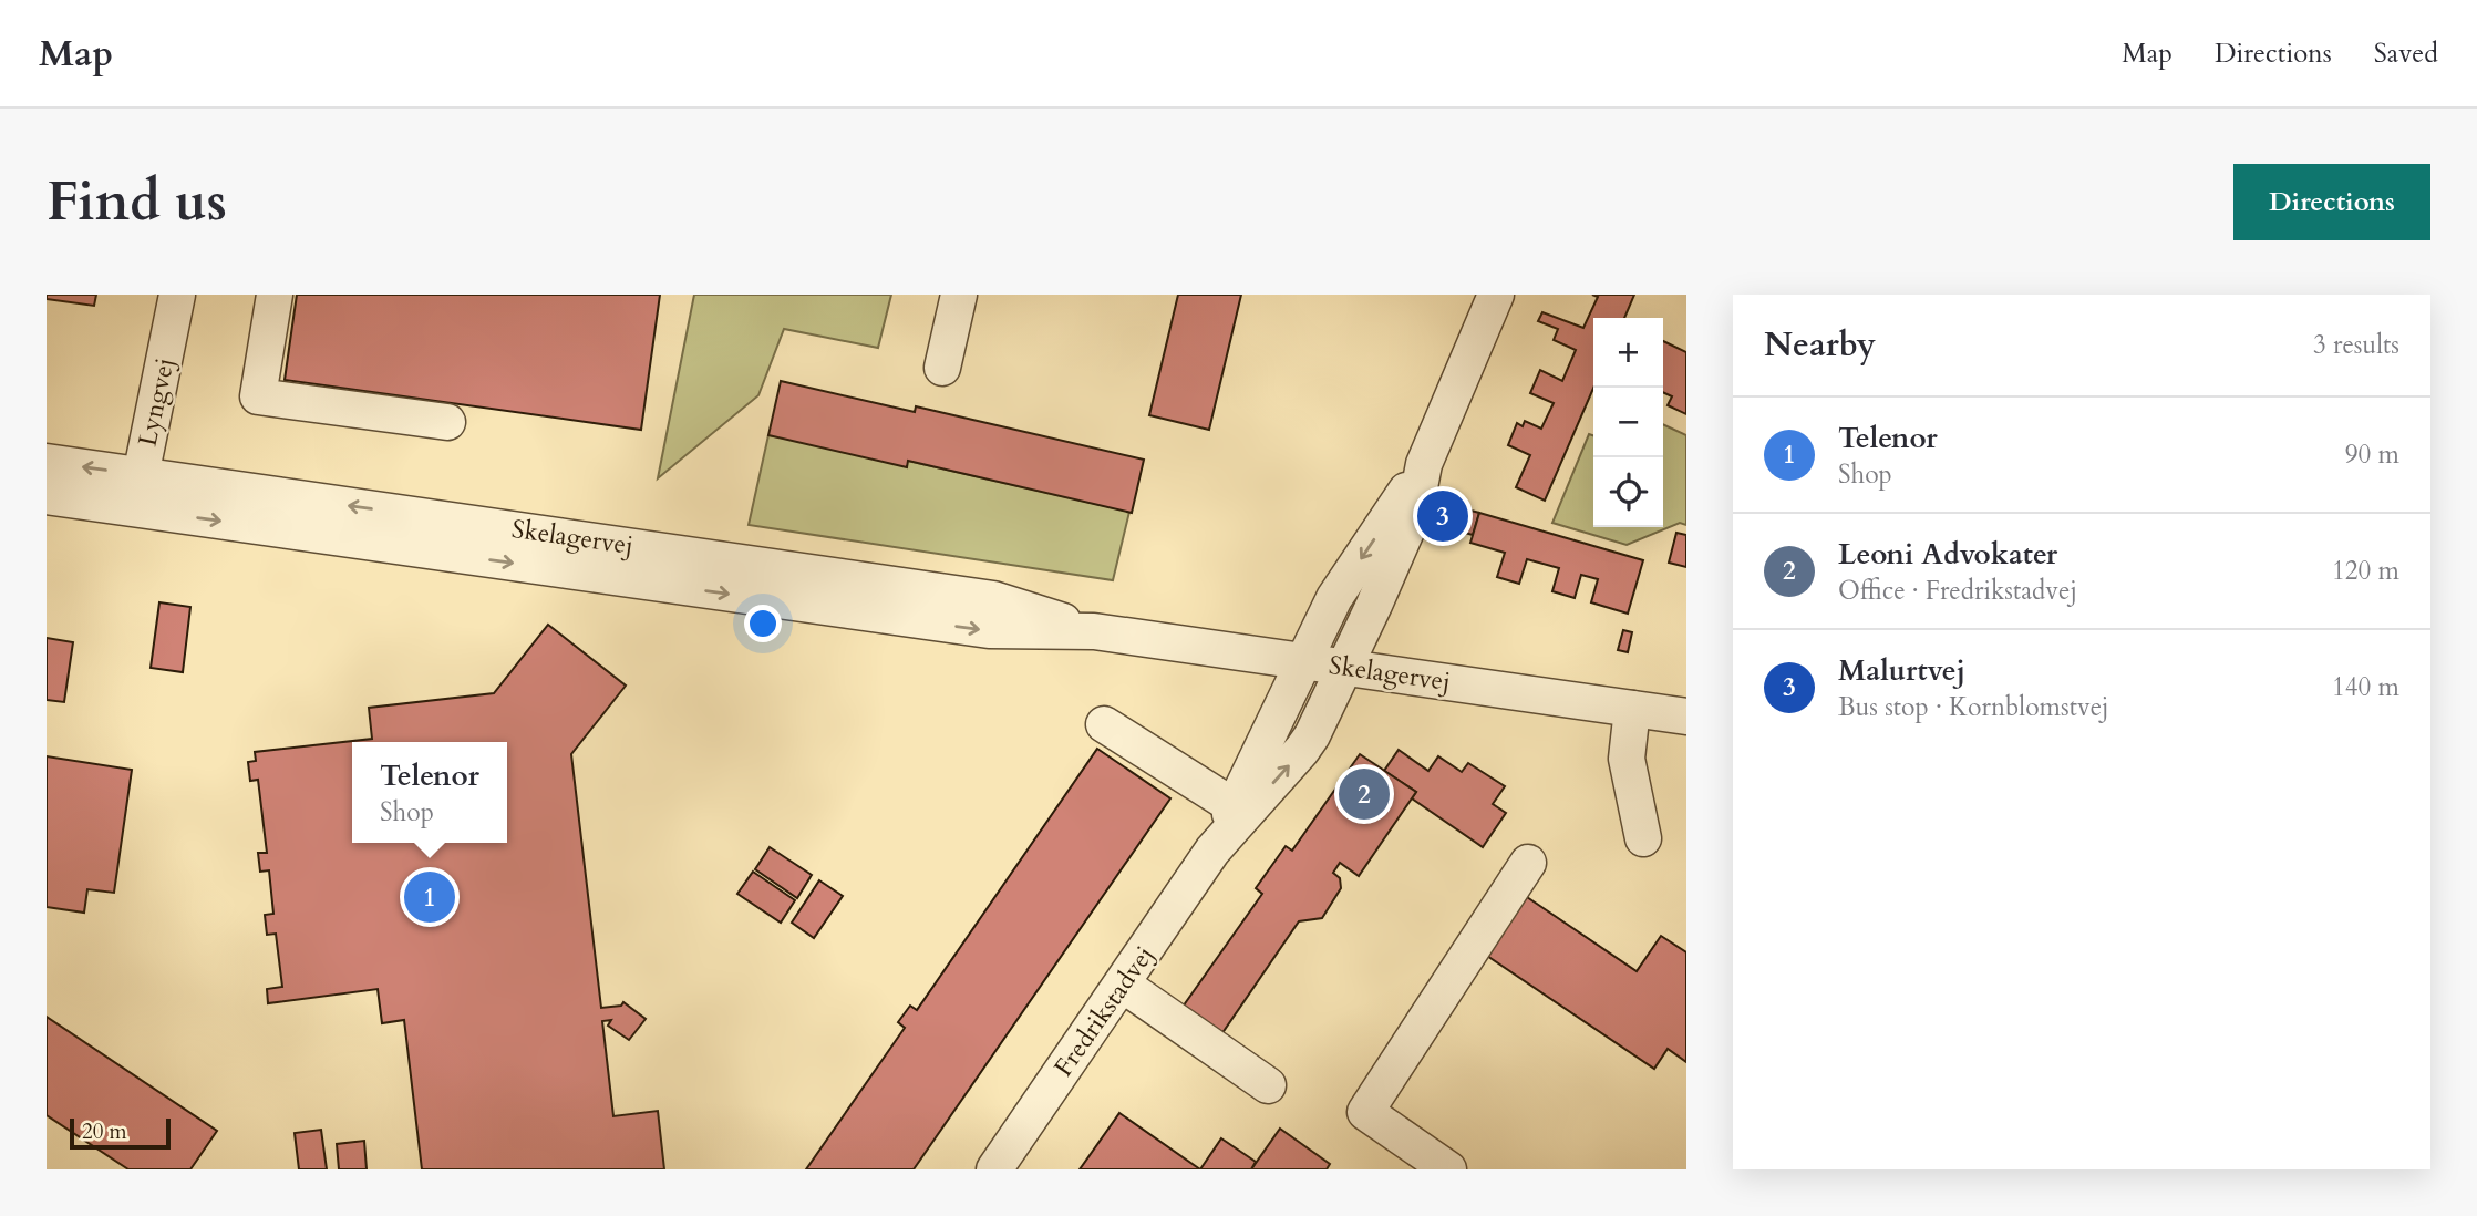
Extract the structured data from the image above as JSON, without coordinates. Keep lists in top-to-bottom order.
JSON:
{
  "streets": {
    "street": ["Lyngvej", "Skelagervej", "Fredrikstadvej"]
  },
  "crossings": [
    ["Lyngvej", "Skelagervej"],
    ["Skelagervej", "Fredrikstadvej"]
  ],
  "scale_bar": "20 m",
  "page": {
    "header": "Map",
    "nav": ["Map", "Directions", "Saved"],
    "buttons": "Directions",
    "title": "Find us",
    "heading": ["Nearby", "3 results"],
    "map_buttons": ["+", "−"],
    "list": [
      {
        "mark": "1",
        "name": "Telenor",
        "note": "Shop",
        "value": "90 m"
      },
      {
        "mark": "2",
        "name": "Leoni Advokater",
        "note": "Office · Fredrikstadvej",
        "value": "120 m"
      },
      {
        "mark": "3",
        "name": "Malurtvej",
        "note": "Bus stop · Kornblomstvej",
        "value": "140 m"
      }
    ],
    "pins": ["3", "2", "1"],
    "popup": ["Telenor", "Shop"],
    "scale": "20 m"
  }
}
